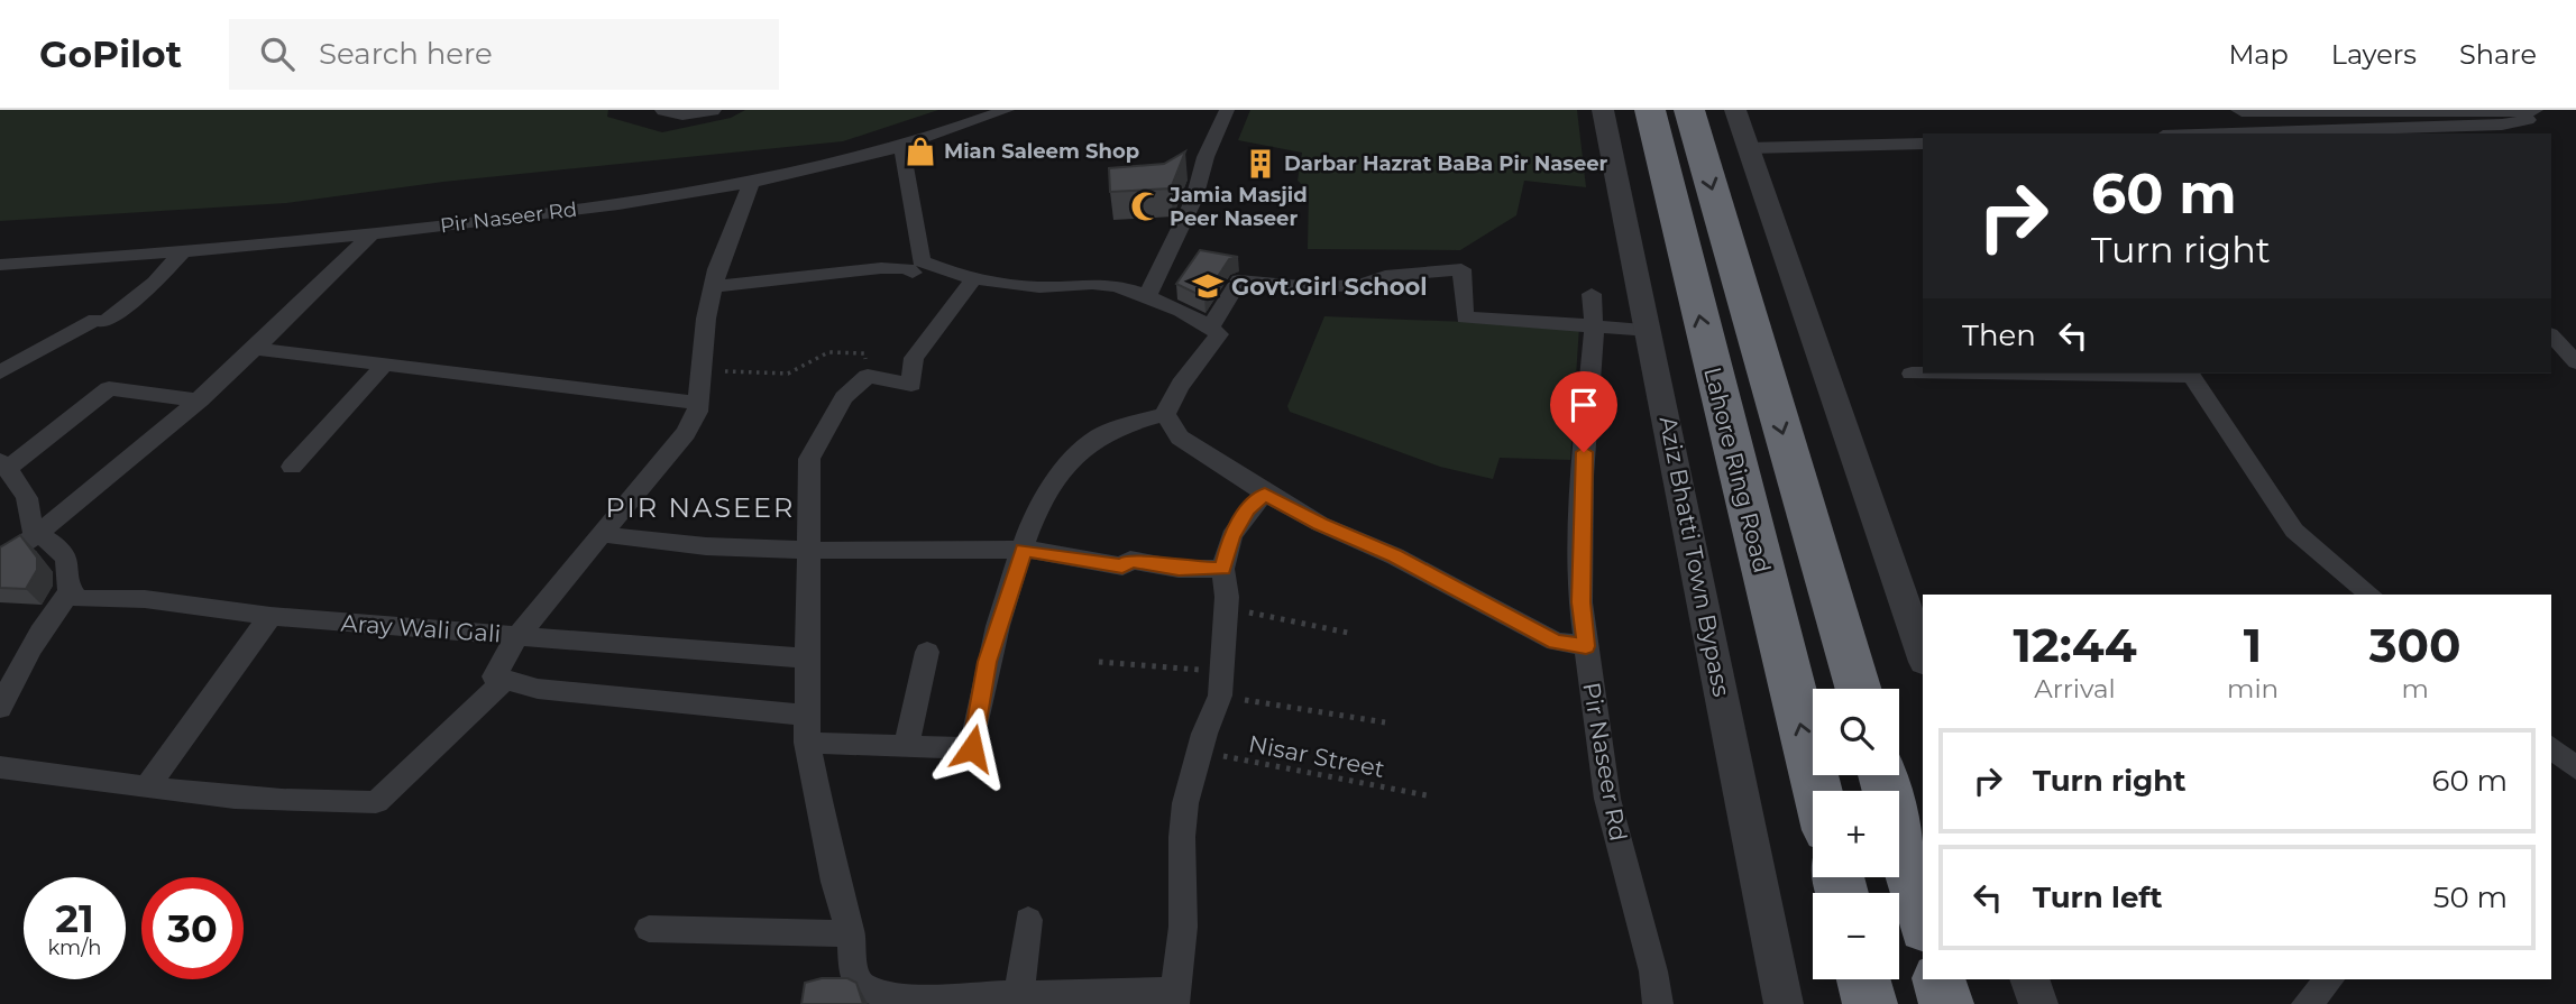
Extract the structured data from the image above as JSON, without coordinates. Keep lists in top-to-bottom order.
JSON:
{
  "streets": {
    "highway": ["Lahore Ring Road"],
    "street": ["Pir Naseer Rd", "Aziz Bhatti Town Bypass", "Aray Wali Gali"],
    "path": ["Nisar Street"]
  },
  "districts": ["PIR NASEER"],
  "places": {
    "shop": ["Mian Saleem Shop"],
    "building": ["Darbar Hazrat BaBa Pir Naseer"],
    "mosque": ["Jamia Masjid Peer Naseer"],
    "school or university": ["Govt.Girl School"]
  },
  "page": {
    "header": "GoPilot",
    "search": "Search here",
    "nav": ["Map", "Layers", "Share"],
    "turn": ["60 m", "Turn right"],
    "then": "Then",
    "eta": [
      "12:44",
      "Arrival",
      "1",
      "min",
      "300",
      "m"
    ],
    "map_buttons": ["+", "−"],
    "list": [
      {
        "name": "Turn right",
        "value": "60 m"
      },
      {
        "name": "Turn left",
        "value": "50 m"
      }
    ],
    "speed": "21 km/h",
    "limit": "30"
  }
}
